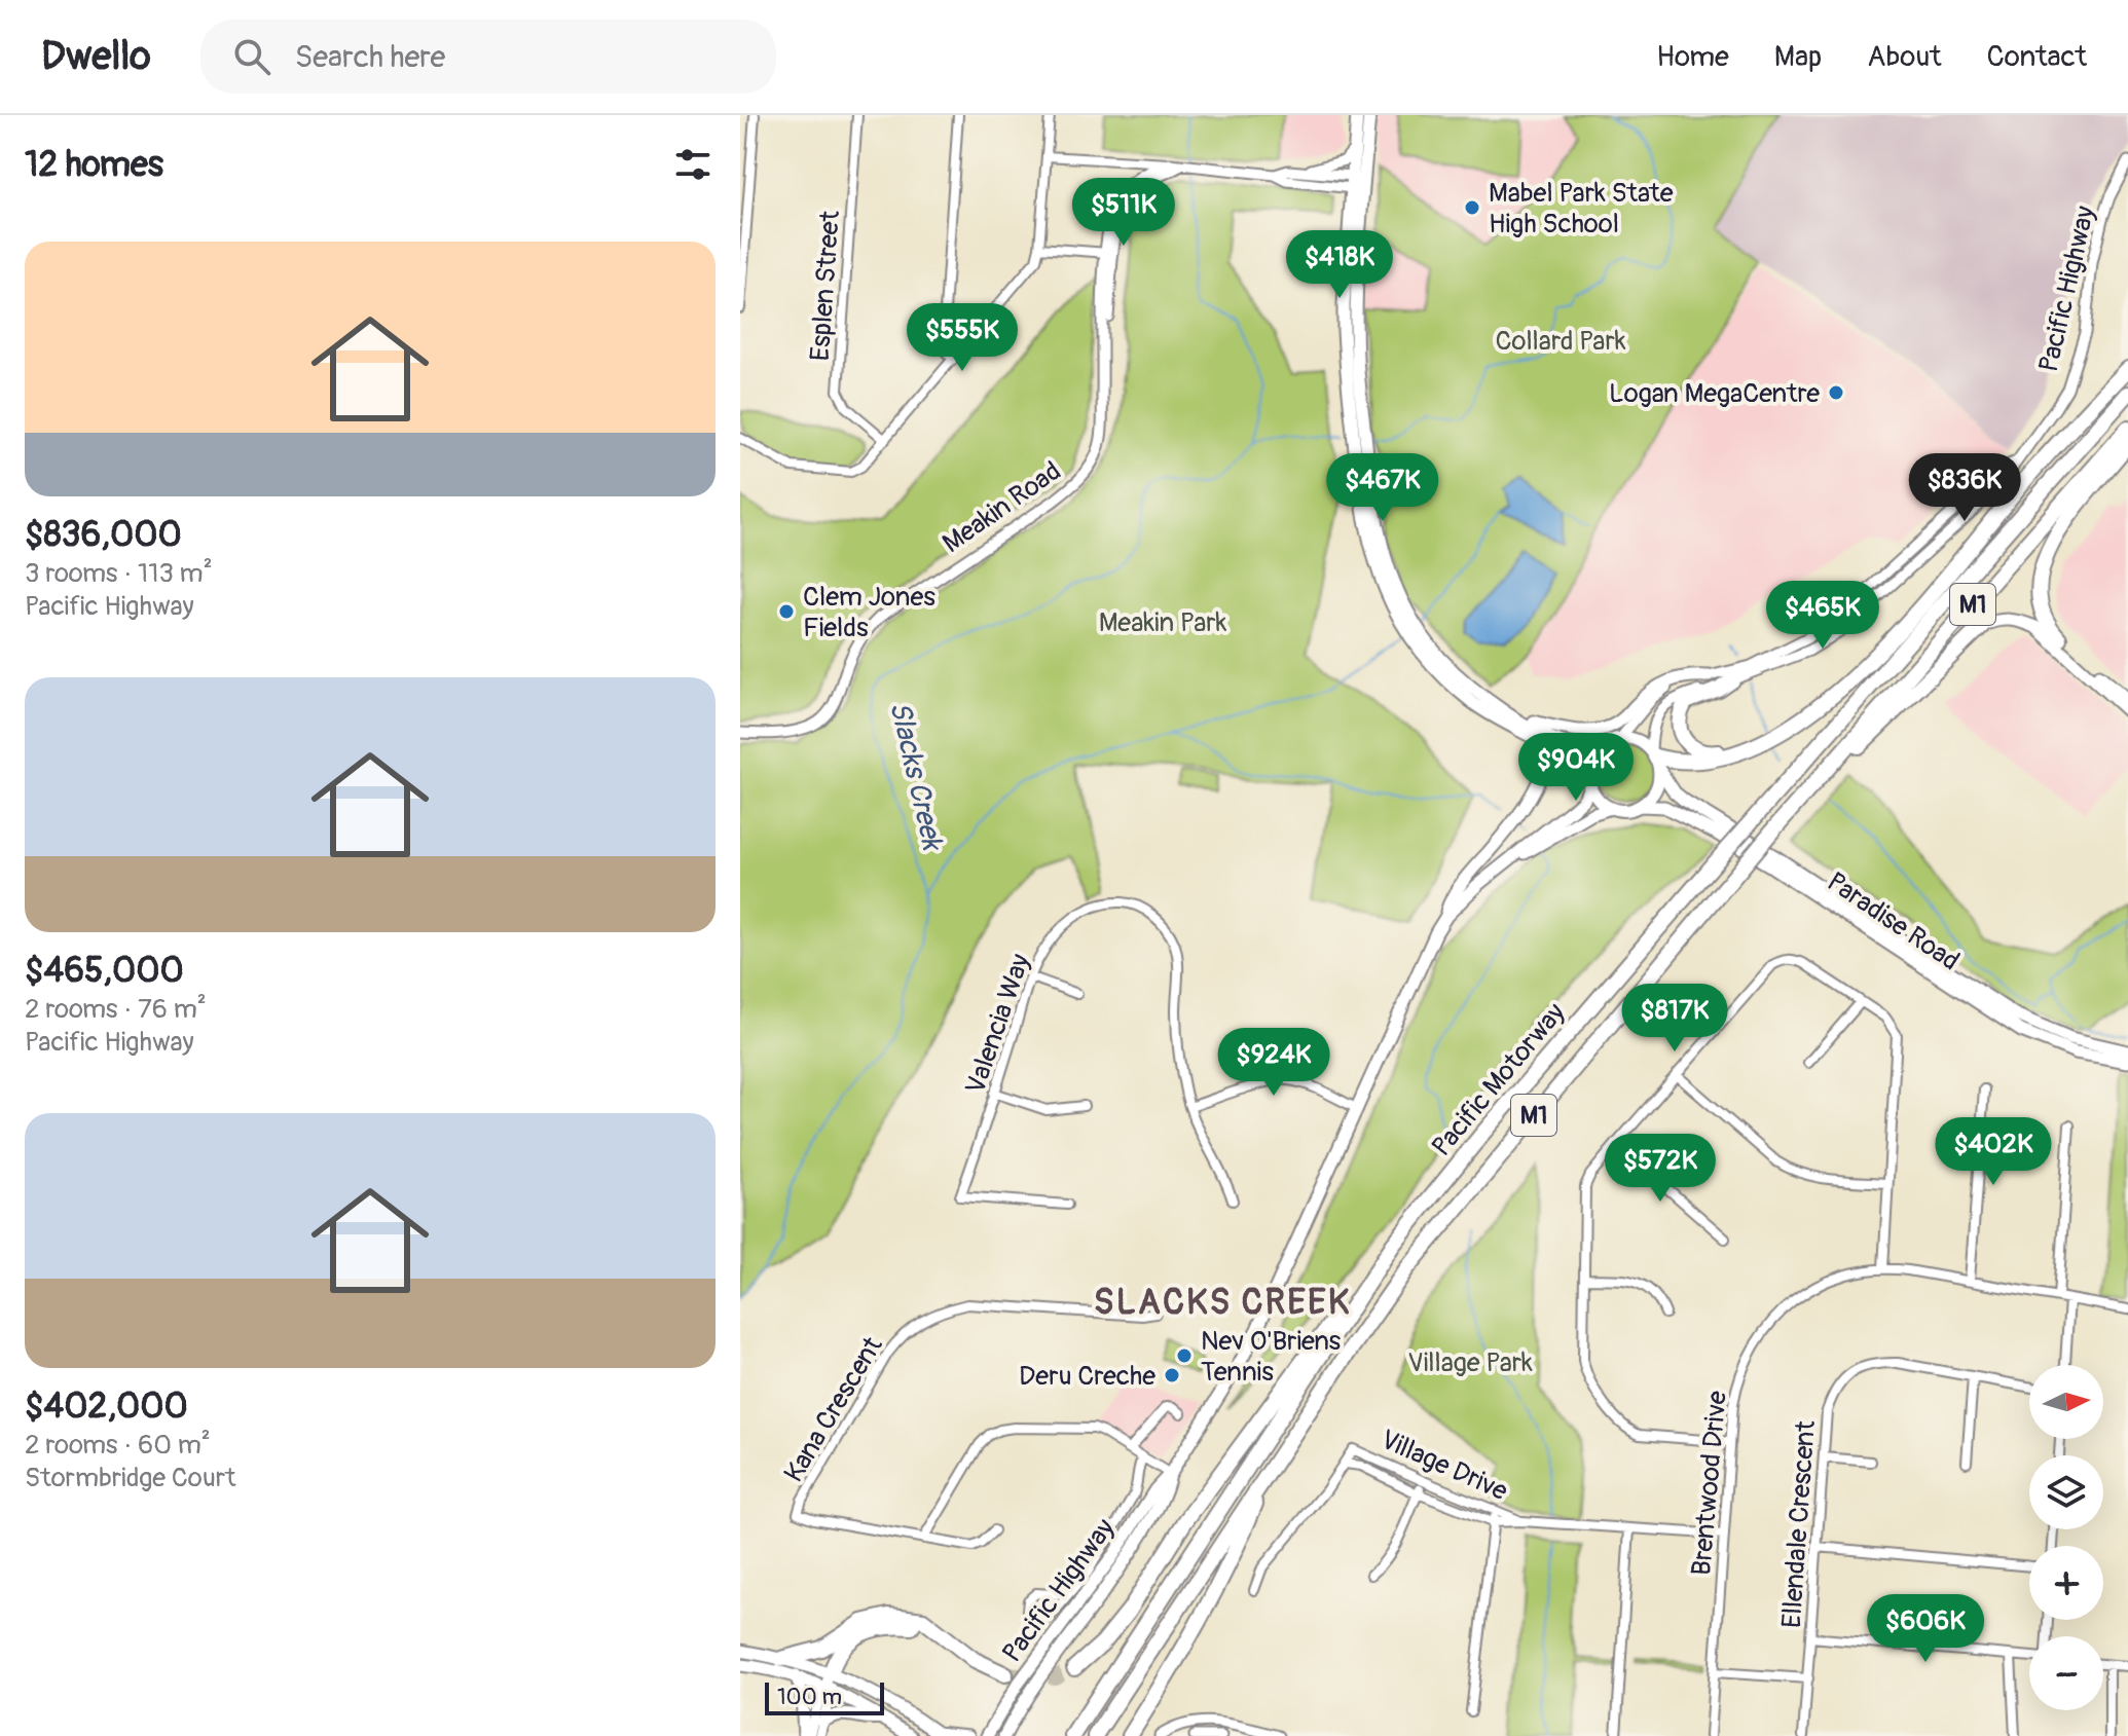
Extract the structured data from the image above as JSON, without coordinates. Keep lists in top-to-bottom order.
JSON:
{
  "streets": {
    "highway": ["M1", "Pacific Motorway"],
    "main road": ["Pacific Highway", "Paradise Road"],
    "street": [
      "Esplen Street",
      "Meakin Road",
      "Valencia Way",
      "Kana Crescent",
      "Village Drive",
      "Brentwood Drive",
      "Ellendale Crescent"
    ]
  },
  "crossings": [
    ["Pacific Highway", "Paradise Road"],
    ["Village Drive", "Brentwood Drive"]
  ],
  "districts": ["SLACKS CREEK"],
  "water": ["Slacks Creek"],
  "parks": ["Collard Park", "Meakin Park", "Village Park"],
  "places": [
    "Mabel Park State High School",
    "Logan MegaCentre",
    "Clem Jones Fields",
    "Nev O'Briens Tennis",
    "Deru Creche"
  ],
  "scale_bar": "100 m",
  "north": "right",
  "page": {
    "header": "Dwello",
    "search": "Search here",
    "nav": [
      "Home",
      "Map",
      "About",
      "Contact"
    ],
    "heading": "12 homes",
    "price": [
      "$511K",
      "$418K",
      "$555K",
      "$467K",
      "$836K",
      "$465K",
      "$904K",
      "$817K",
      "$924K",
      "$402K",
      "$572K",
      "$606K"
    ],
    "list": [
      {
        "name": "$836,000",
        "note": "3 rooms · 113 m² · Pacific Highway"
      },
      {
        "name": "$465,000",
        "note": "2 rooms · 76 m² · Pacific Highway"
      },
      {
        "name": "$402,000",
        "note": "2 rooms · 60 m² · Stormbridge Court"
      }
    ],
    "map_buttons": ["+", "−"],
    "scale": "100 m"
  }
}
